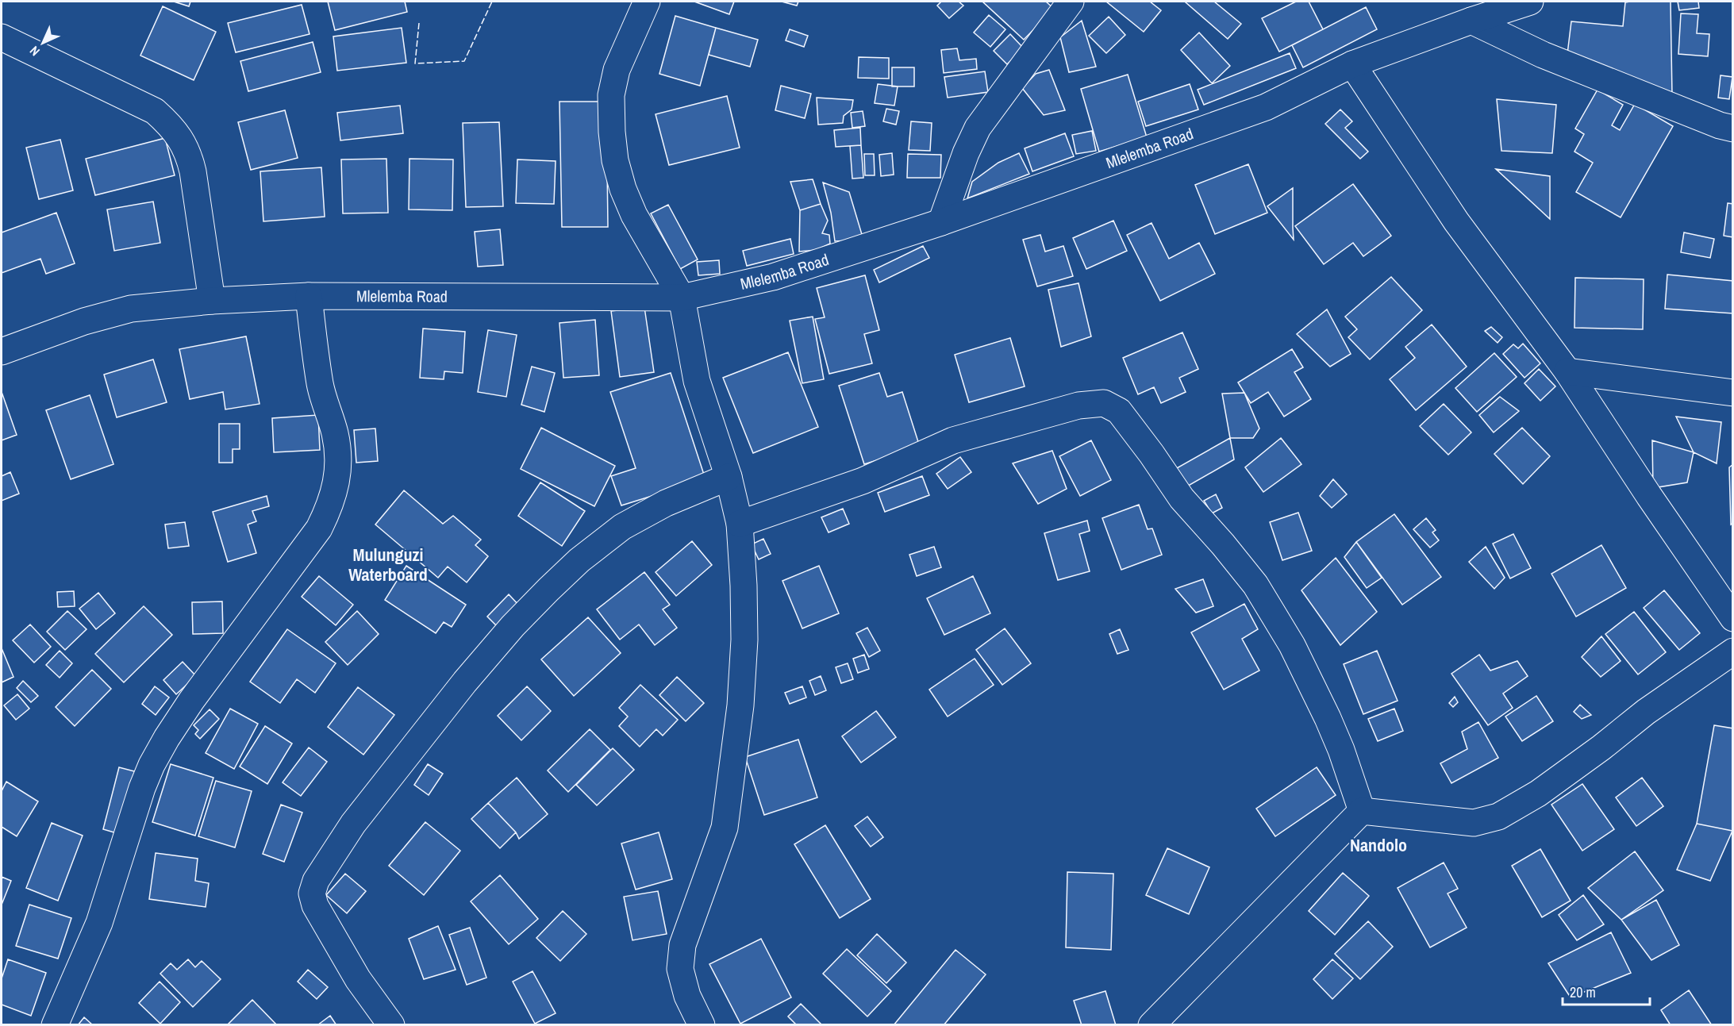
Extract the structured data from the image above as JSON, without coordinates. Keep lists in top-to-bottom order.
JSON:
{
  "streets": {
    "street": ["Mlelemba Road"]
  },
  "districts": ["Mulunguzi Waterboard", "Nandolo"],
  "scale_bar": "20 m",
  "north": "bottom left"
}
